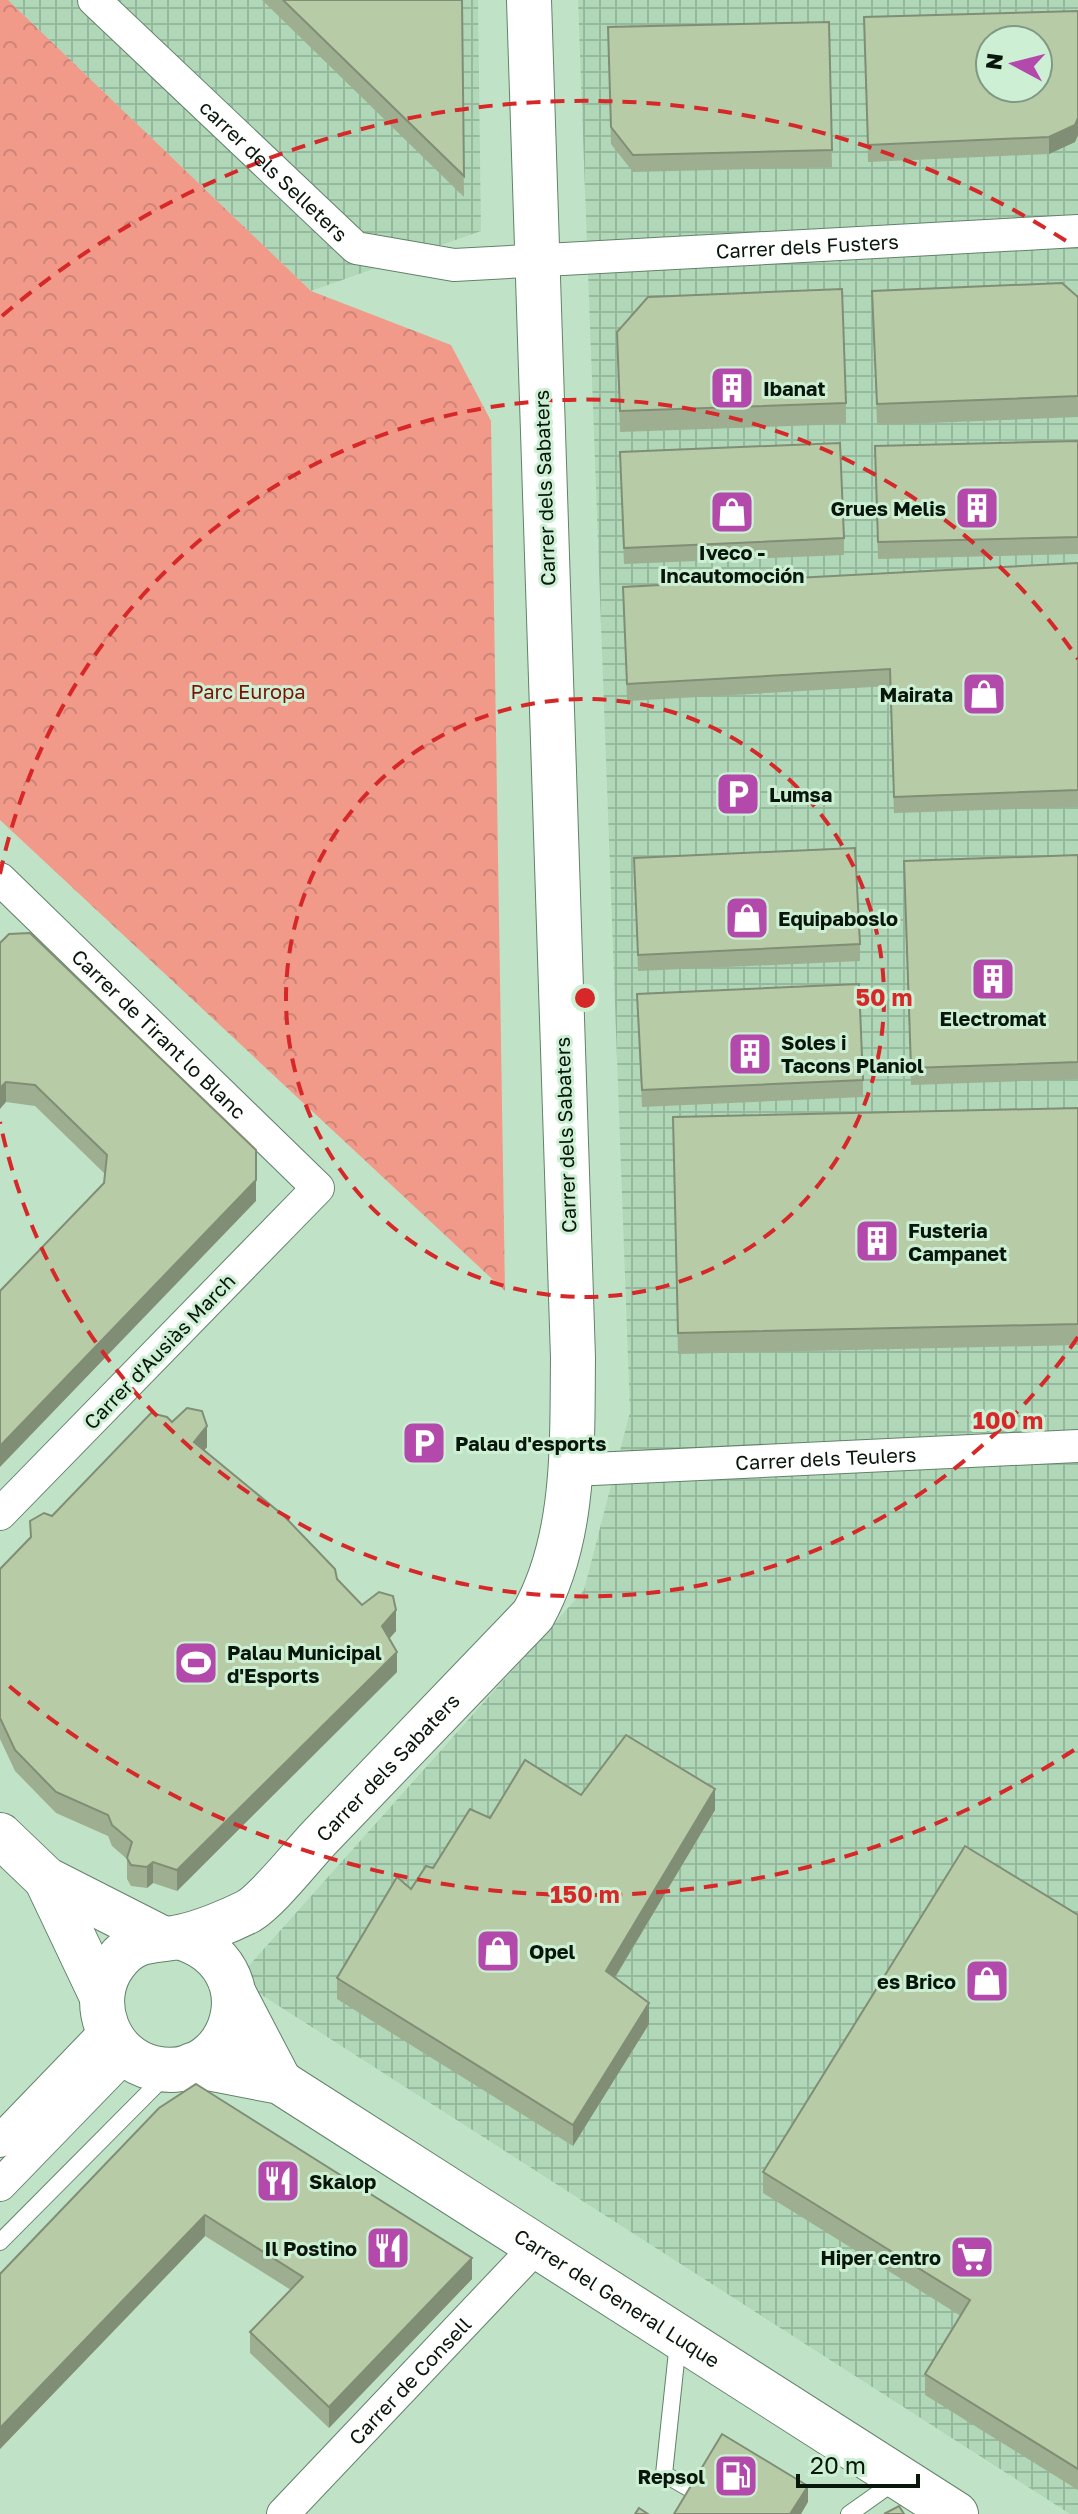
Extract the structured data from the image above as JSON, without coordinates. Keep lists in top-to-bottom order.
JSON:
{
  "streets": {
    "street": [
      "carrer dels Selleters",
      "Carrer dels Fusters",
      "Carrer dels Sabaters",
      "Carrer de Tirant lo Blanc",
      "Carrer d'Ausiàs March",
      "Carrer dels Teulers",
      "Carrer del General Luque",
      "Carrer de Consell"
    ]
  },
  "crossings": [
    ["carrer dels Selleters", "Carrer dels Fusters"],
    ["carrer dels Selleters", "Carrer dels Sabaters"],
    ["Carrer dels Fusters", "Carrer dels Sabaters"],
    ["Carrer dels Sabaters", "Carrer dels Teulers"],
    ["Carrer dels Sabaters", "Carrer del General Luque"],
    ["Carrer de Tirant lo Blanc", "Carrer d'Ausiàs March"],
    ["Carrer del General Luque", "Carrer de Consell"]
  ],
  "parks": ["Parc Europa"],
  "places": {
    "building": [
      "Ibanat",
      "Grues Melis",
      "Electromat",
      "Soles i Tacons Planiol",
      "Fusteria Campanet"
    ],
    "shop": [
      "Iveco - Incautomoción",
      "Mairata",
      "Equipaboslo",
      "Opel",
      "es Brico"
    ],
    "parking": ["Lumsa", "Palau d'esports"],
    "sports": ["Palau Municipal d'Esports"],
    "restaurant": ["Skalop", "Il Postino"],
    "supermarket": ["Hiper centro"],
    "fuel station": ["Repsol"]
  },
  "scale_bar": "20 m",
  "north": "left",
  "rings": ["50 m", "100 m", "150 m"]
}
